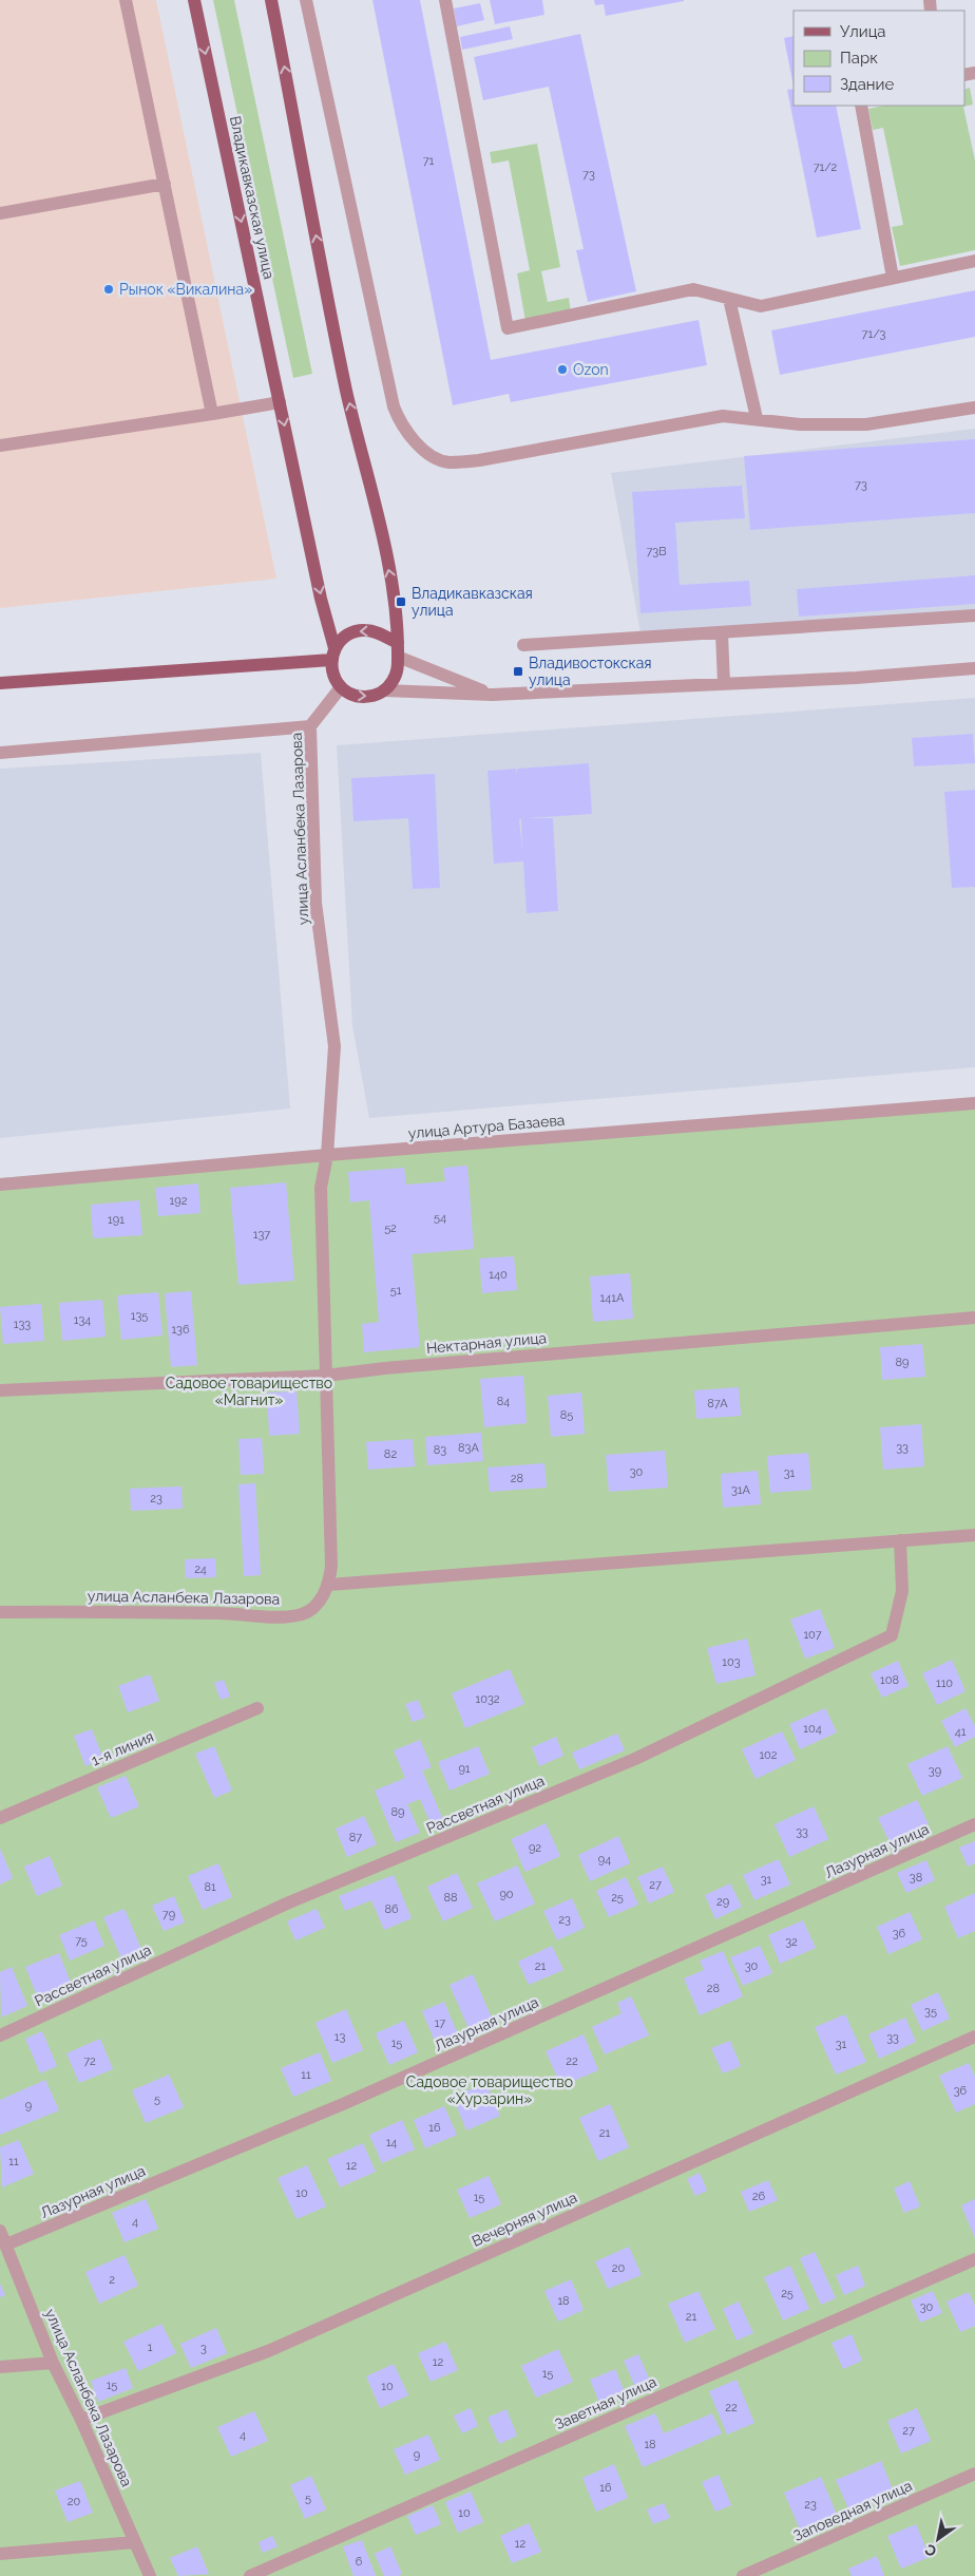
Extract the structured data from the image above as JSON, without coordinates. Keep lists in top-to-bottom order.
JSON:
{
  "streets": {
    "main road": ["Владикавказская улица"],
    "street": [
      "улица Асланбека Лазарова",
      "улица Артура Базаева",
      "Нектарная улица",
      "1-я линия",
      "Рассветная улица",
      "Лазурная улица",
      "Вечерняя улица",
      "Заветная улица",
      "Заповедная улица"
    ]
  },
  "crossings": [
    ["Владикавказская улица", "улица Асланбека Лазарова"],
    ["улица Асланбека Лазарова", "улица Артура Базаева"],
    ["улица Асланбека Лазарова", "Нектарная улица"],
    ["улица Асланбека Лазарова", "Лазурная улица"],
    ["улица Асланбека Лазарова", "Вечерняя улица"]
  ],
  "parks": ["Садовое товарищество «Магнит»", "Садовое товарищество «Хурзарин»"],
  "places": {
    "other": ["Рынок «Викалина»", "Ozon"],
    "transit": ["Владикавказская улица", "Владивостокская улица"]
  },
  "house_numbers": [
    "71",
    "71/2",
    "73",
    "71/3",
    "73",
    "73В",
    "192",
    "54",
    "191",
    "52",
    "137",
    "140",
    "51",
    "141А",
    "135",
    "134",
    "133",
    "136",
    "89",
    "84",
    "87А",
    "85",
    "83А",
    "33",
    "83",
    "82",
    "30",
    "31",
    "28",
    "31А",
    "23",
    "24",
    "107",
    "103",
    "108",
    "110",
    "1032",
    "104",
    "41",
    "102",
    "91",
    "39",
    "89",
    "33",
    "87",
    "92",
    "94",
    "38",
    "31",
    "27",
    "81",
    "90",
    "88",
    "25",
    "29",
    "86",
    "79",
    "23",
    "36",
    "75",
    "32",
    "21",
    "30",
    "28",
    "35",
    "17",
    "13",
    "33",
    "15",
    "31",
    "72",
    "22",
    "11",
    "36",
    "5",
    "9",
    "16",
    "21",
    "14",
    "11",
    "12",
    "10",
    "26",
    "15",
    "4",
    "20",
    "2",
    "25",
    "18",
    "30",
    "21",
    "1",
    "3",
    "12",
    "15",
    "15",
    "10",
    "22",
    "27",
    "4",
    "18",
    "9",
    "16",
    "5",
    "20",
    "23",
    "10",
    "12",
    "6"
  ],
  "legend": ["Улица", "Парк", "Здание"],
  "north": "bottom left"
}
